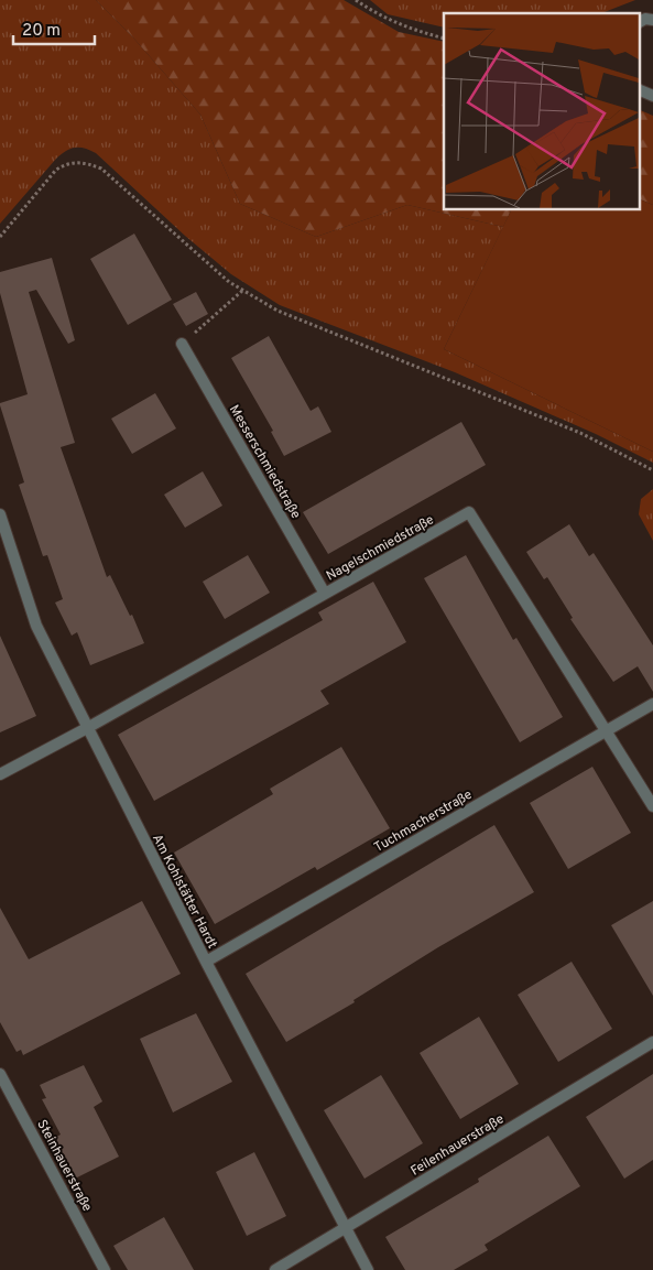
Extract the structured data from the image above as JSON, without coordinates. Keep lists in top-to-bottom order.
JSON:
{
  "streets": {
    "street": [
      "Messerschmiedstraße",
      "Nagelschmiedstraße",
      "Tuchmacherstraße",
      "Am Kohlstätter Hardt",
      "Feilenhauerstraße",
      "Steinhauerstraße"
    ]
  },
  "crossings": [
    ["Messerschmiedstraße", "Nagelschmiedstraße"],
    ["Nagelschmiedstraße", "Tuchmacherstraße"],
    ["Nagelschmiedstraße", "Am Kohlstätter Hardt"],
    ["Tuchmacherstraße", "Am Kohlstätter Hardt"],
    ["Am Kohlstätter Hardt", "Feilenhauerstraße"]
  ],
  "scale_bar": "20 m"
}
